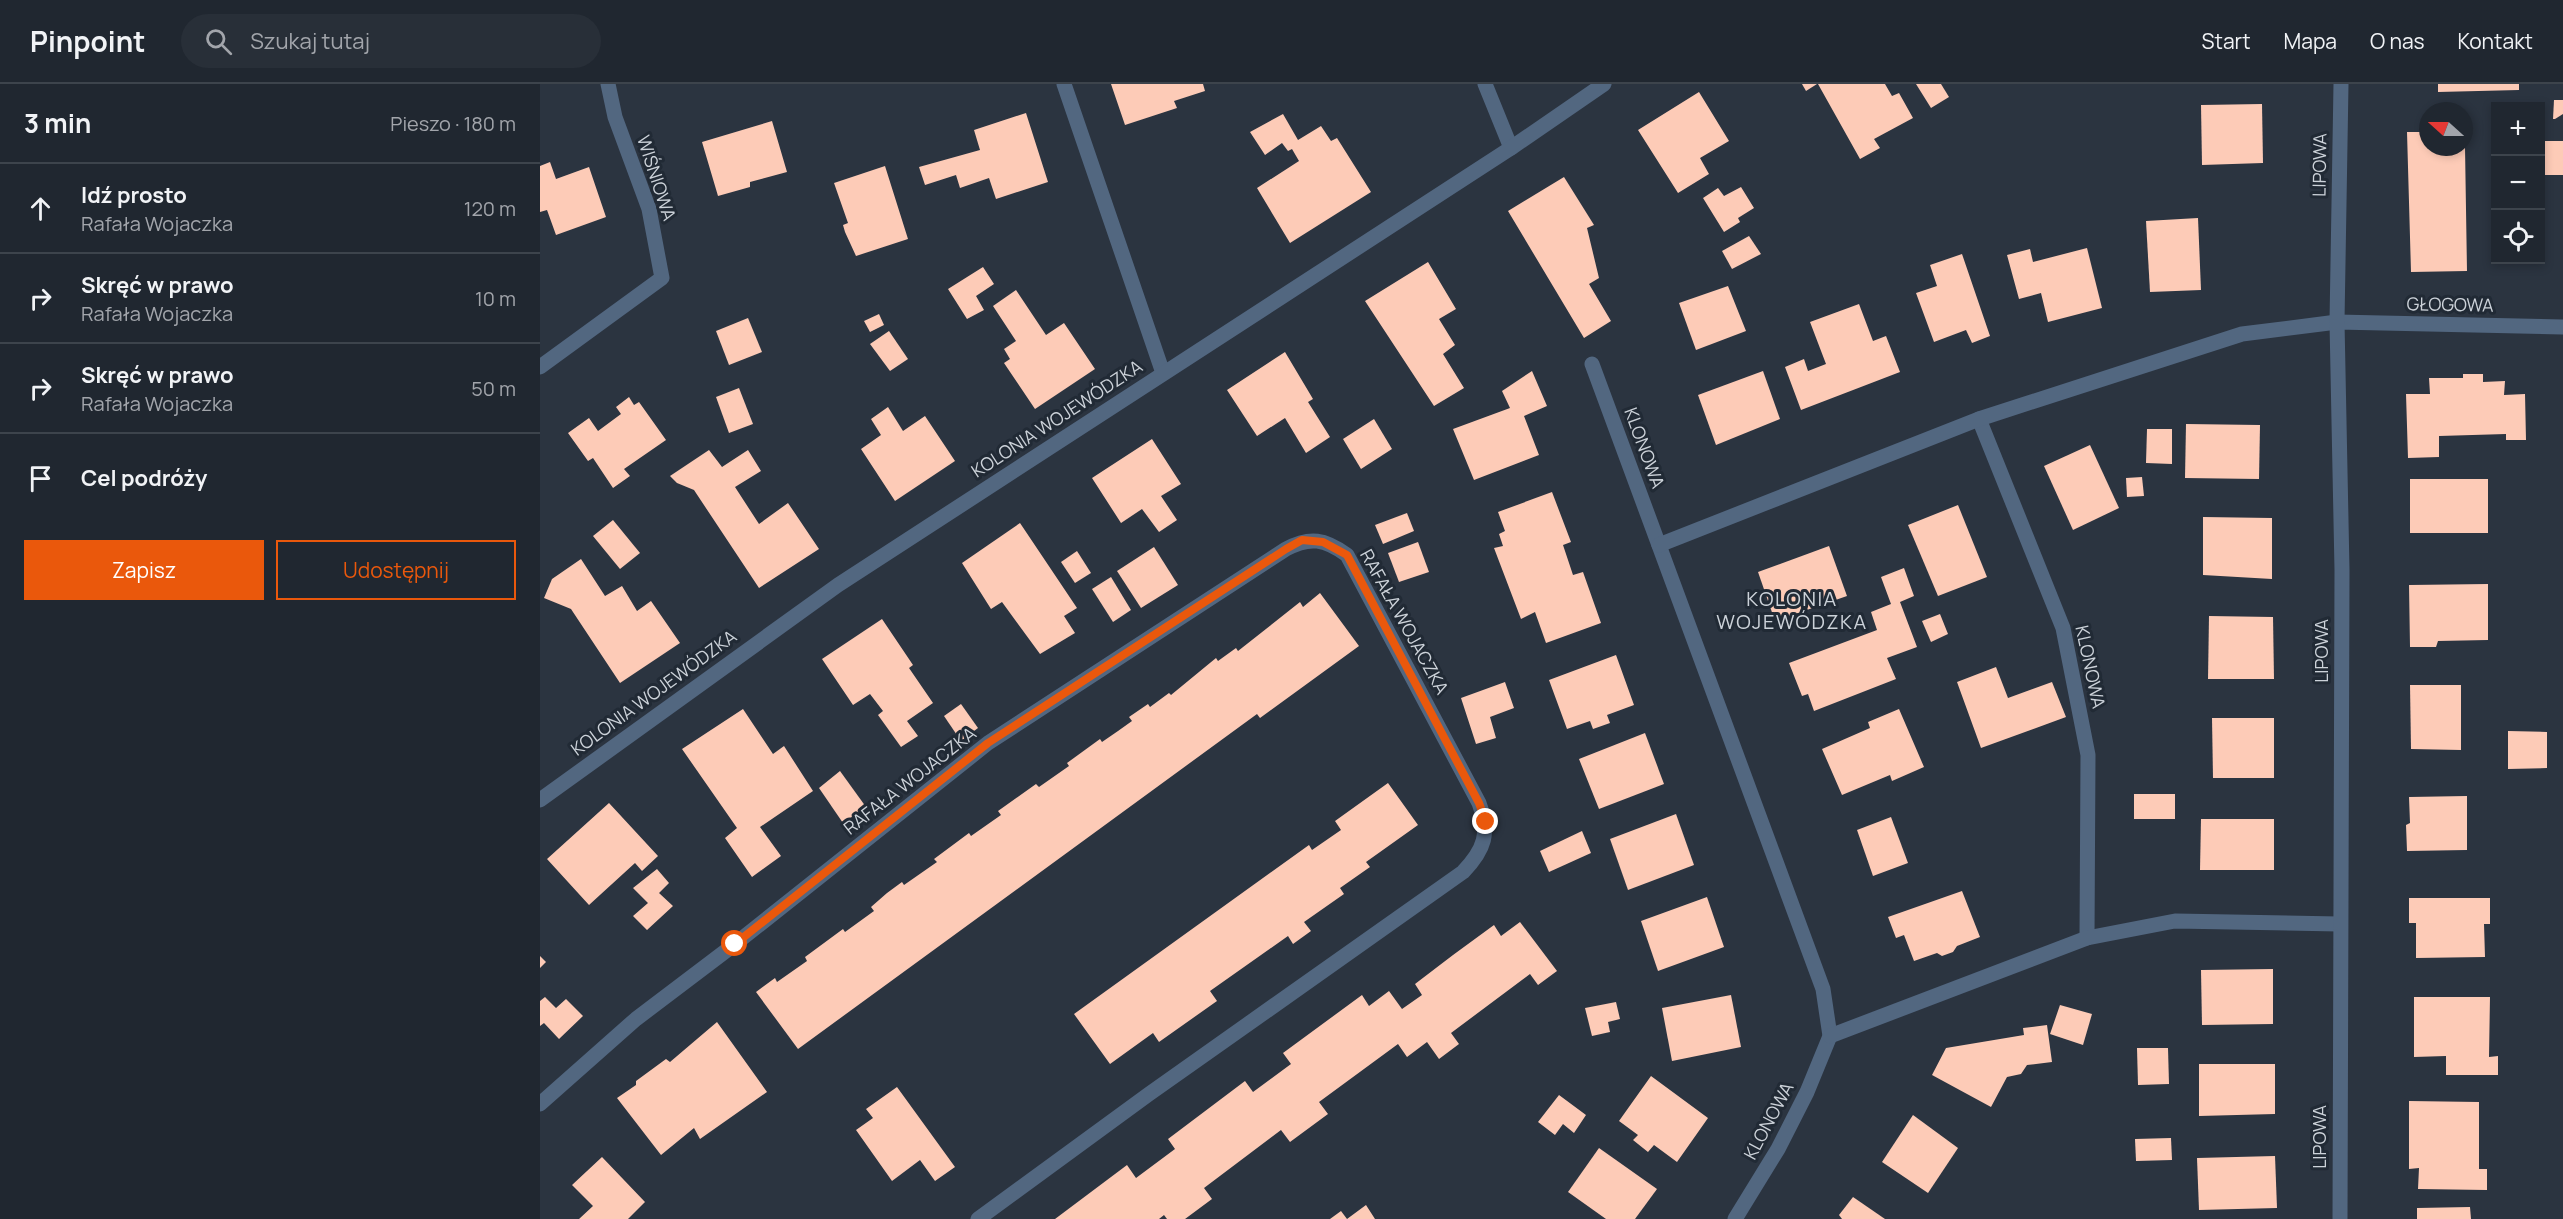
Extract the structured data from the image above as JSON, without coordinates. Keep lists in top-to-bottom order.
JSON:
{
  "streets": {
    "street": [
      "LIPOWA",
      "WIŚNIOWA",
      "GŁOGOWA",
      "KOLONIA WOJEWÓDZKA",
      "KLONOWA",
      "RAFAŁA WOJACZKA"
    ]
  },
  "crossings": [
    ["LIPOWA", "GŁOGOWA"]
  ],
  "districts": ["KOLONIA WOJEWÓDZKA"],
  "north": "left",
  "page": {
    "header": "Pinpoint",
    "search": "Szukaj tutaj",
    "nav": [
      "Start",
      "Mapa",
      "O nas",
      "Kontakt"
    ],
    "heading": ["3 min", "Pieszo · 180 m"],
    "map_buttons": ["+", "−"],
    "list": [
      ["Idź prosto", "Rafała Wojaczka", "120 m"],
      ["Skręć w prawo", "Rafała Wojaczka", "10 m"],
      ["Skręć w prawo", "Rafała Wojaczka", "50 m"],
      "Cel podróży"
    ],
    "buttons": ["Zapisz", "Udostępnij"]
  }
}
